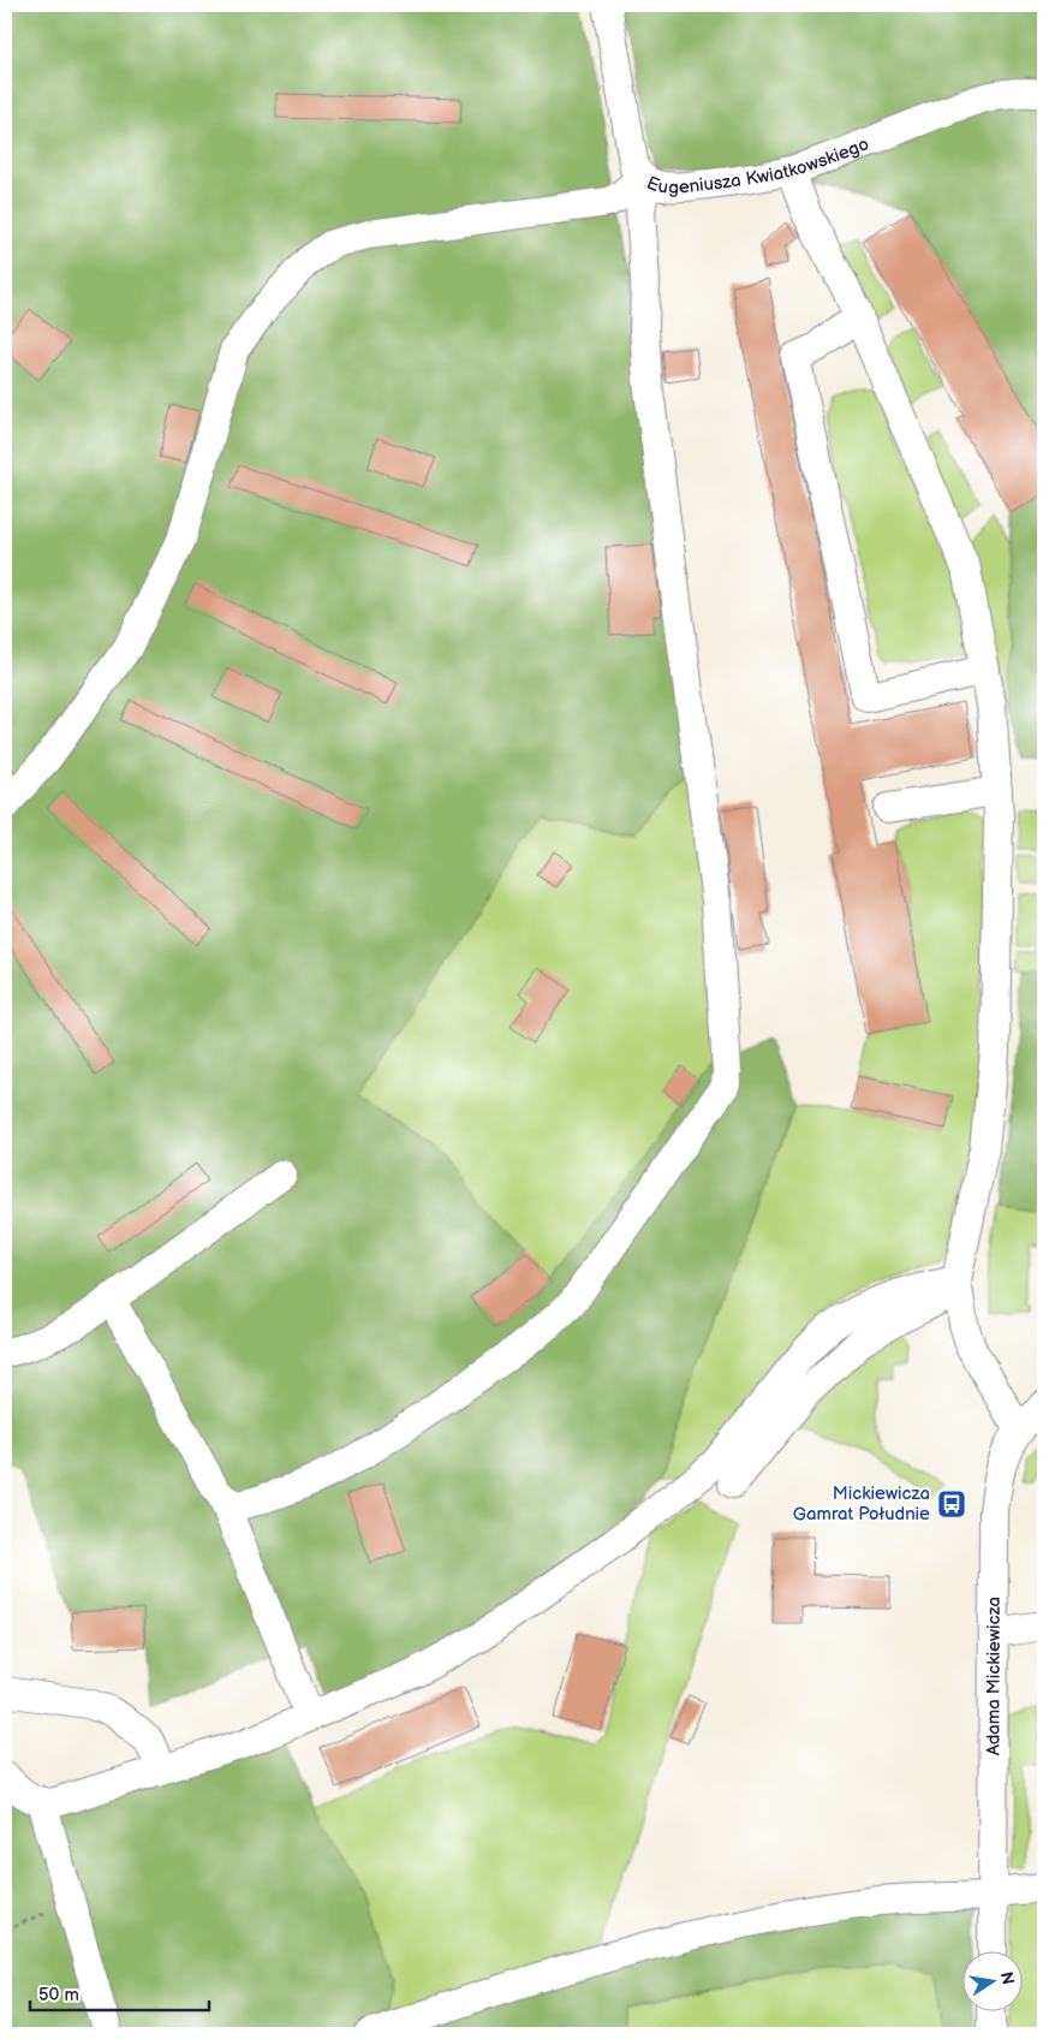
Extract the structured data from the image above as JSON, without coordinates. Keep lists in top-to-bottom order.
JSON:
{
  "streets": {
    "street": ["Eugeniusza Kwiatkowskiego", "Adama Mickiewicza"]
  },
  "places": {
    "bus stop": ["Mickiewicza Gamrat Południe"]
  },
  "scale_bar": "50 m",
  "north": "right"
}
